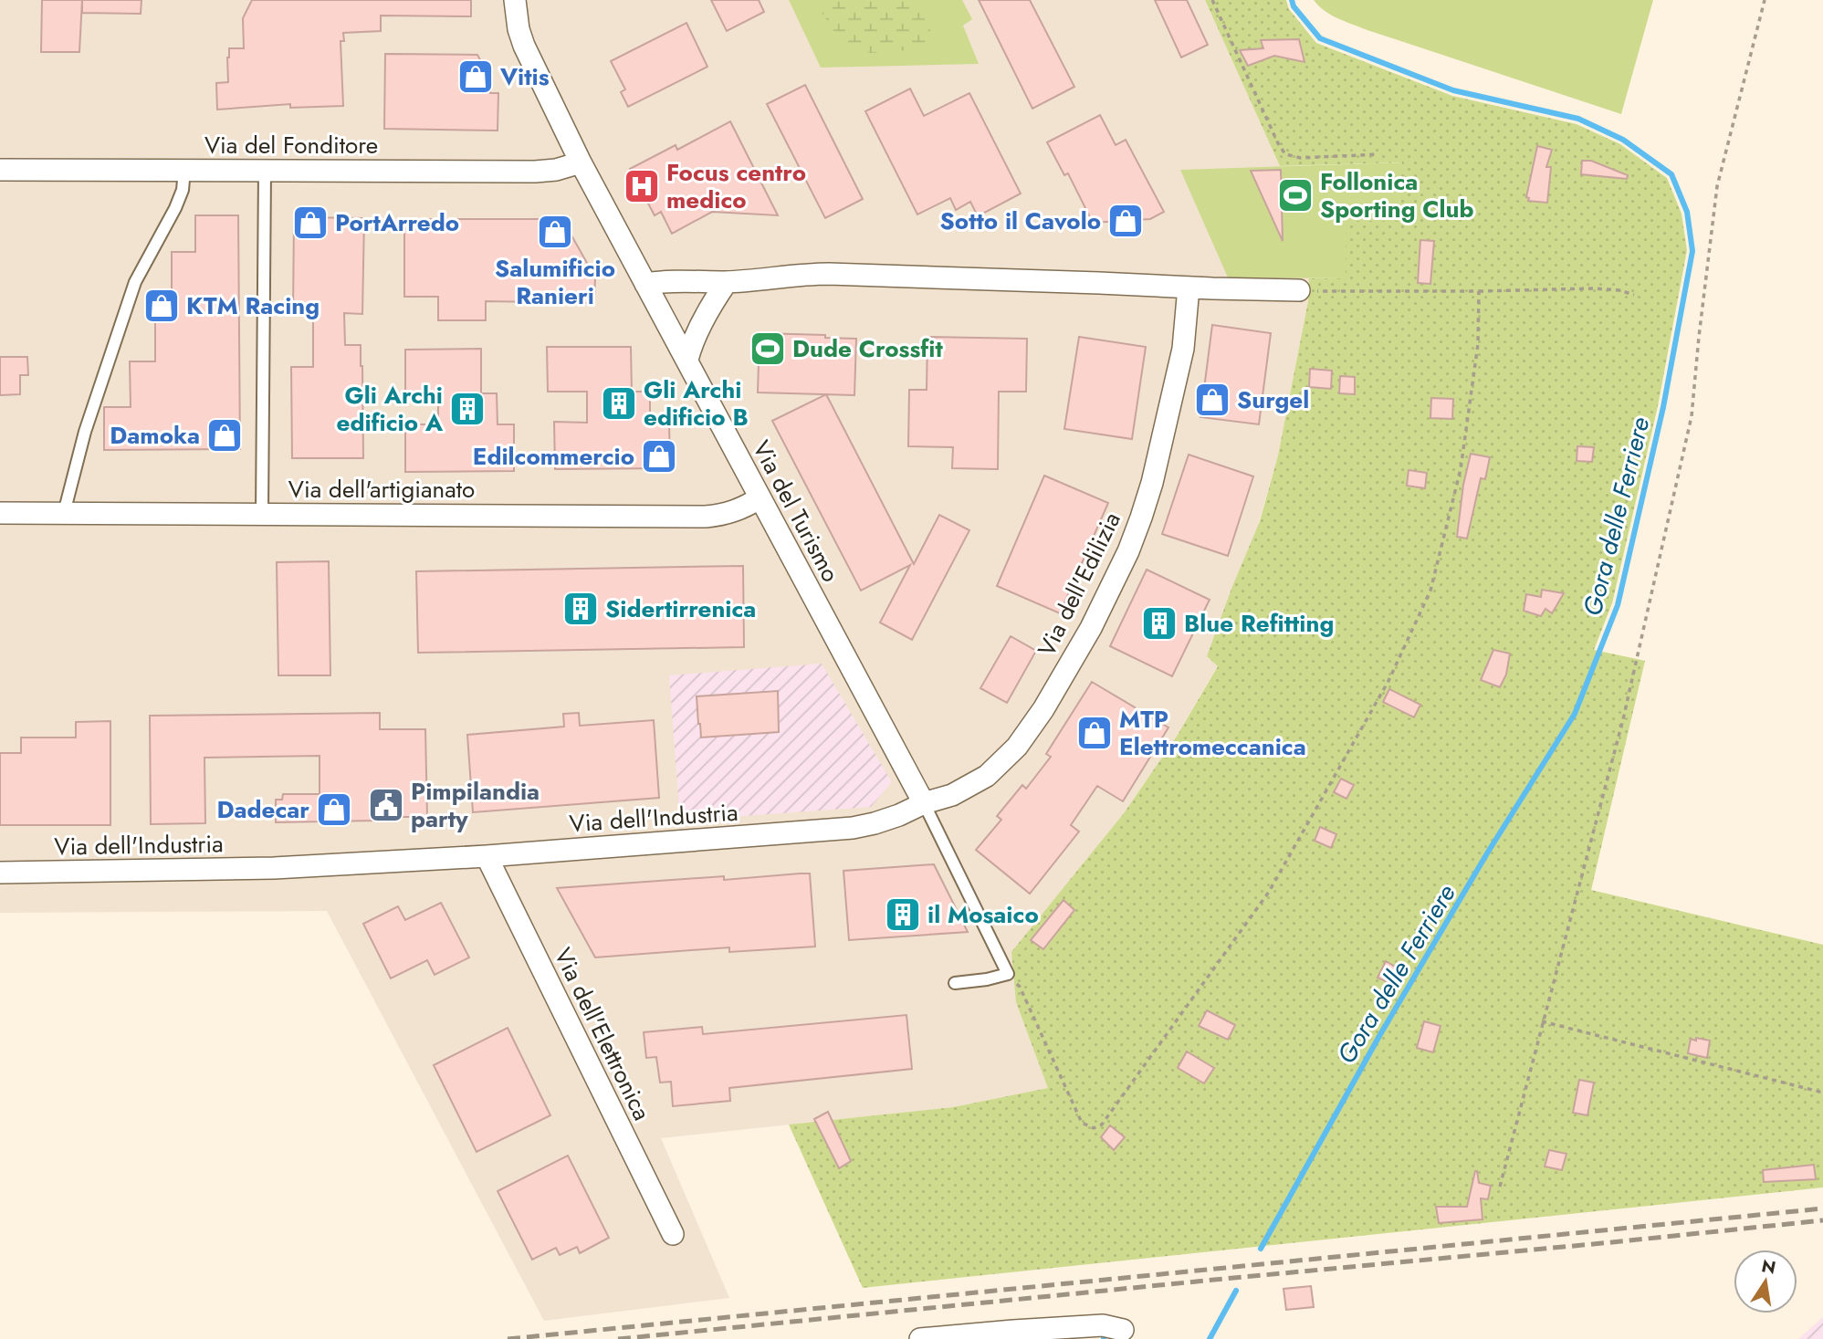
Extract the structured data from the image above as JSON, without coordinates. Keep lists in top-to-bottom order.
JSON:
{
  "streets": {
    "street": [
      "Via del Fonditore",
      "Via dell'artigianato",
      "Via del Turismo",
      "Via dell'Edilizia",
      "Via dell'Industria",
      "Via dell'Elettronica"
    ]
  },
  "crossings": [
    ["Via del Fonditore", "Via del Turismo"],
    ["Via dell'artigianato", "Via del Turismo"],
    ["Via del Turismo", "Via dell'Edilizia"],
    ["Via del Turismo", "Via dell'Industria"],
    ["Via dell'Edilizia", "Via dell'Industria"],
    ["Via dell'Industria", "Via dell'Elettronica"]
  ],
  "water": ["Gora delle Ferriere"],
  "places": {
    "shop": [
      "Vitis",
      "Sotto il Cavolo",
      "PortArredo",
      "Salumificio Ranieri",
      "KTM Racing",
      "Surgel",
      "Damoka",
      "Edilcommercio",
      "MTP Elettromeccanica",
      "Dadecar"
    ],
    "hospital": ["Focus centro medico"],
    "sports": ["Follonica Sporting Club", "Dude Crossfit"],
    "building": [
      "Gli Archi edificio B",
      "Gli Archi edificio A",
      "Sidertirrenica",
      "Blue Refitting",
      "il Mosaico"
    ],
    "public building": ["Pimpilandia party"]
  },
  "north": "top"
}
